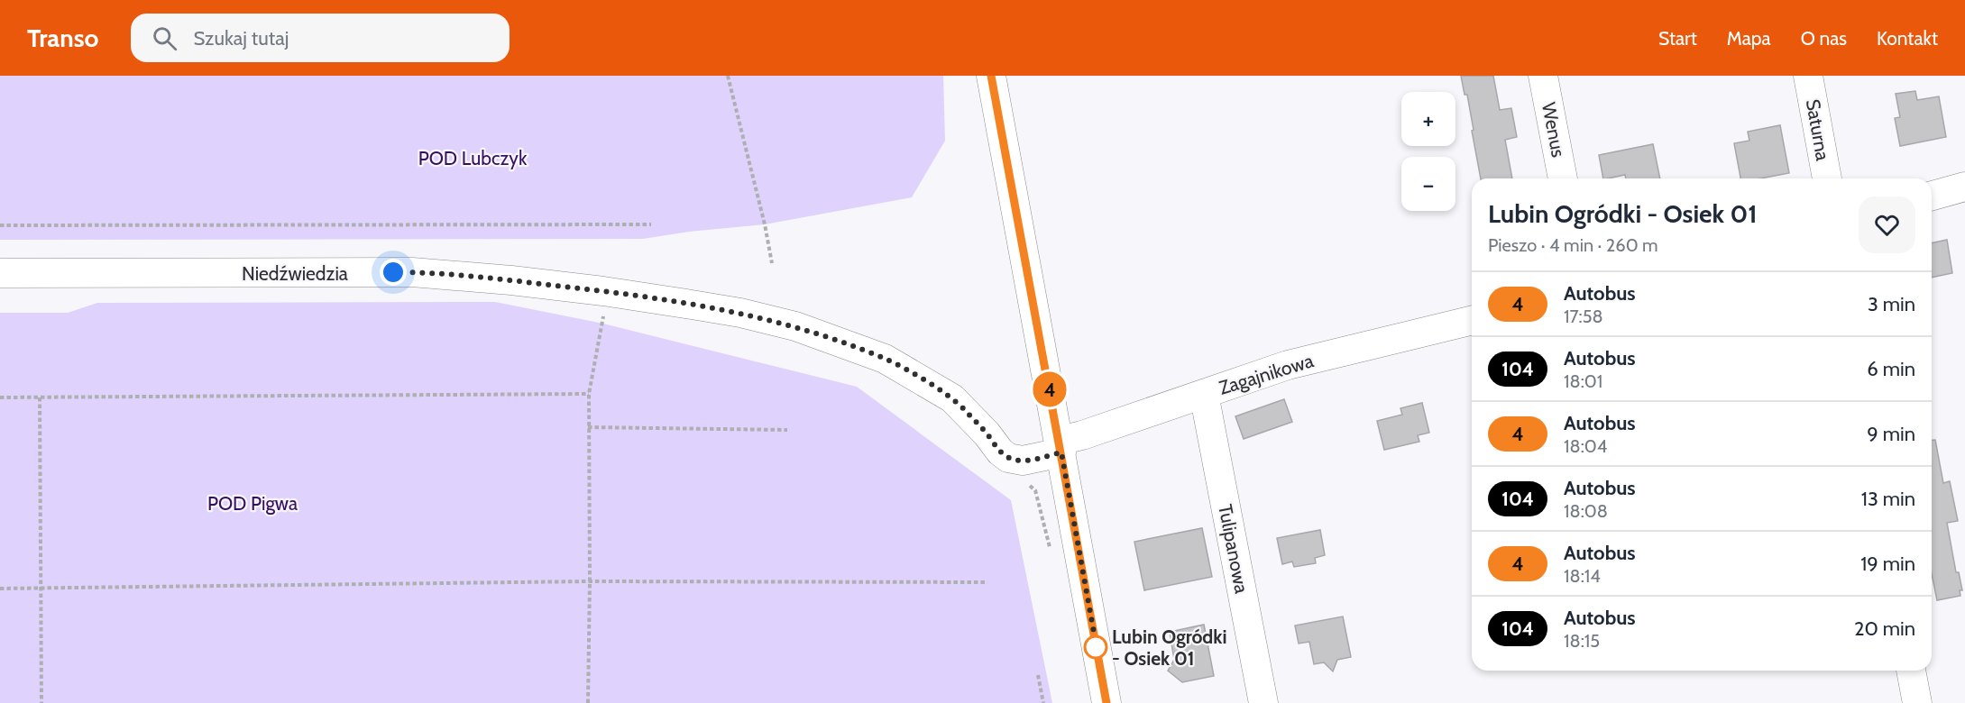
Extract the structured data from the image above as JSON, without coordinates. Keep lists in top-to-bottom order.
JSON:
{
  "streets": {
    "street": [
      "Wenus",
      "Saturna",
      "Niedźwiedzia",
      "Zagajnikowa",
      "Tulipanowa"
    ]
  },
  "crossings": [
    ["Zagajnikowa", "Tulipanowa"]
  ],
  "parks": ["POD Lubczyk", "POD Pigwa"],
  "places": ["Lubin Ogródki - Osiek 01"],
  "lines": ["bus line 4"],
  "page": {
    "header": "Transo",
    "search": "Szukaj tutaj",
    "nav": [
      "Start",
      "Mapa",
      "O nas",
      "Kontakt"
    ],
    "on_map": "4",
    "map_buttons": ["+", "−"],
    "heading": ["Lubin Ogródki - Osiek 01", "Pieszo · 4 min · 260 m"],
    "list": [
      {
        "mark": "4",
        "name": "Autobus",
        "note": "17:58",
        "value": "3 min"
      },
      {
        "mark": "104",
        "name": "Autobus",
        "note": "18:01",
        "value": "6 min"
      },
      {
        "mark": "4",
        "name": "Autobus",
        "note": "18:04",
        "value": "9 min"
      },
      {
        "mark": "104",
        "name": "Autobus",
        "note": "18:08",
        "value": "13 min"
      },
      {
        "mark": "4",
        "name": "Autobus",
        "note": "18:14",
        "value": "19 min"
      },
      {
        "mark": "104",
        "name": "Autobus",
        "note": "18:15",
        "value": "20 min"
      }
    ]
  }
}
